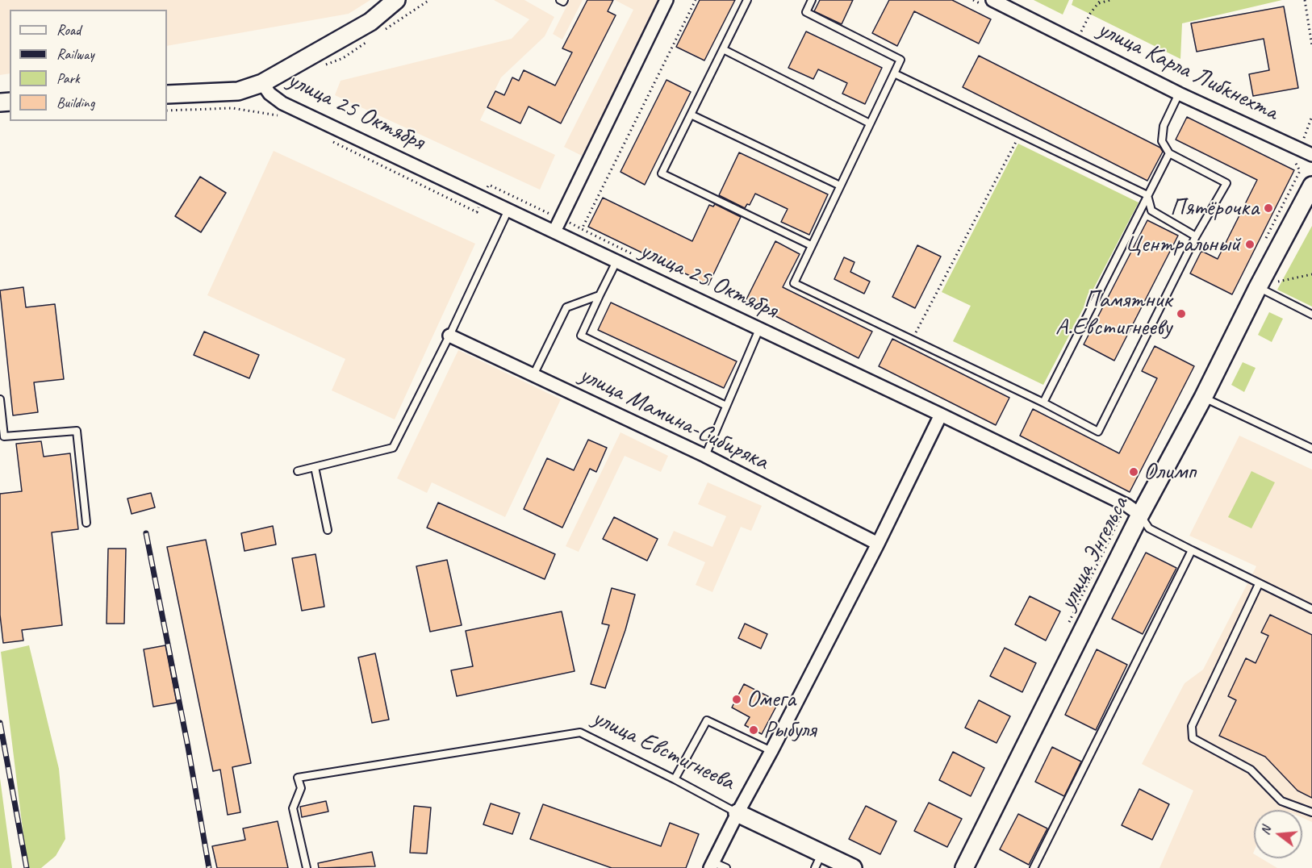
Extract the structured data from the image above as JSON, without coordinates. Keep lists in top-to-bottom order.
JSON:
{
  "streets": {
    "main road": ["улица Энгельса", "улица Евстигнеева"],
    "street": ["улица Карла Либкнехта", "улица 25 Октября", "улица Мамина-Сибиряка"]
  },
  "crossings": [
    ["улица 25 Октября", "улица Энгельса"]
  ],
  "places": [
    "Пятёрочка",
    "Центральный",
    "Памятник А.Евстигнееву",
    "Олимп",
    "Омега",
    "Рыбуля"
  ],
  "legend": [
    "Road",
    "Railway",
    "Park",
    "Building"
  ],
  "north": "left"
}
